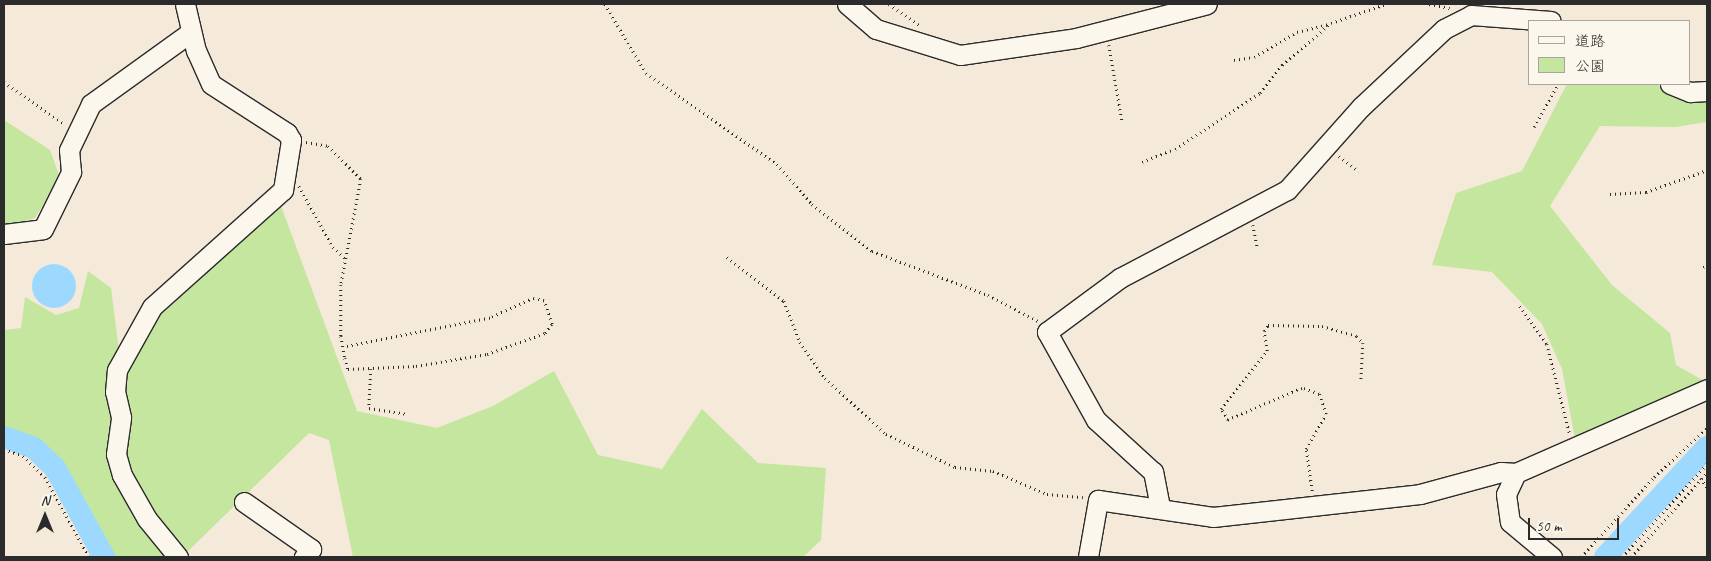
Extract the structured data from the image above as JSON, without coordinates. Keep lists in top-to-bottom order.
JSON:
{
  "legend": ["道路", "公園"],
  "scale_bar": "50 m",
  "north": "top"
}
